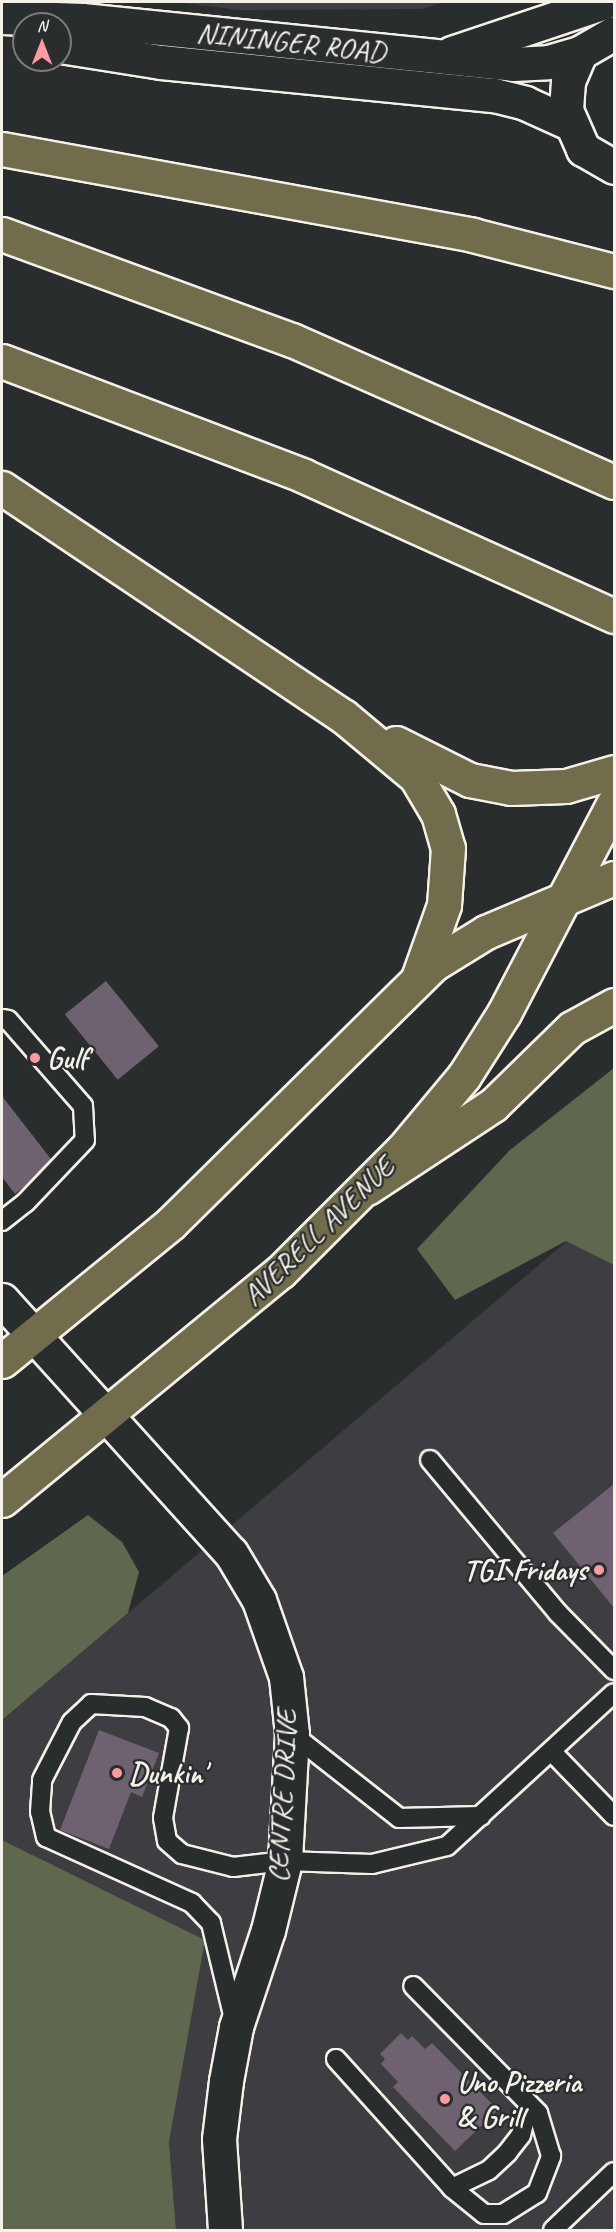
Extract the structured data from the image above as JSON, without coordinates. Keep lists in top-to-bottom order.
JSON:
{
  "streets": {
    "main road": ["AVERELL AVENUE"],
    "street": ["NININGER ROAD", "CENTRE DRIVE"]
  },
  "crossings": [
    ["AVERELL AVENUE", "CENTRE DRIVE"]
  ],
  "places": [
    "Gulf",
    "TGI Fridays",
    "Dunkin'",
    "Uno Pizzeria & Grill"
  ],
  "north": "top"
}
